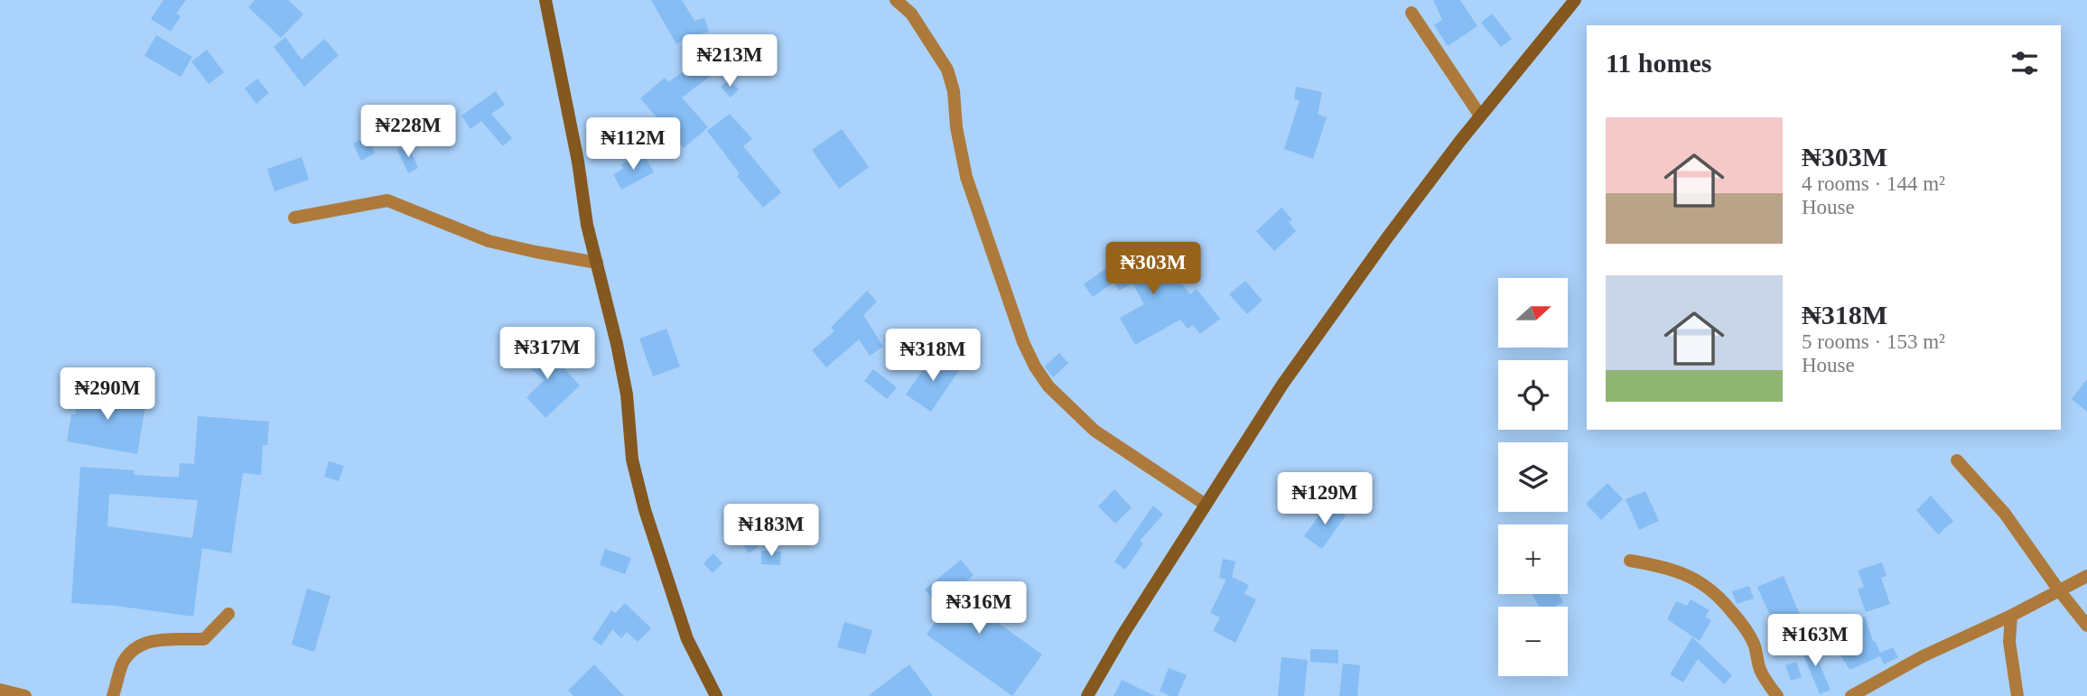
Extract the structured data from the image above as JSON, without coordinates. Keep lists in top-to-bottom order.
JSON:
{
  "north": "right",
  "page": {
    "heading": "11 homes",
    "price": [
      "₦213M",
      "₦228M",
      "₦112M",
      "₦303M",
      "₦317M",
      "₦318M",
      "₦290M",
      "₦129M",
      "₦183M",
      "₦316M",
      "₦163M"
    ],
    "list": [
      {
        "name": "₦303M",
        "note": "4 rooms · 144 m² · House"
      },
      {
        "name": "₦318M",
        "note": "5 rooms · 153 m² · House"
      }
    ],
    "map_buttons": ["+", "−"]
  }
}
